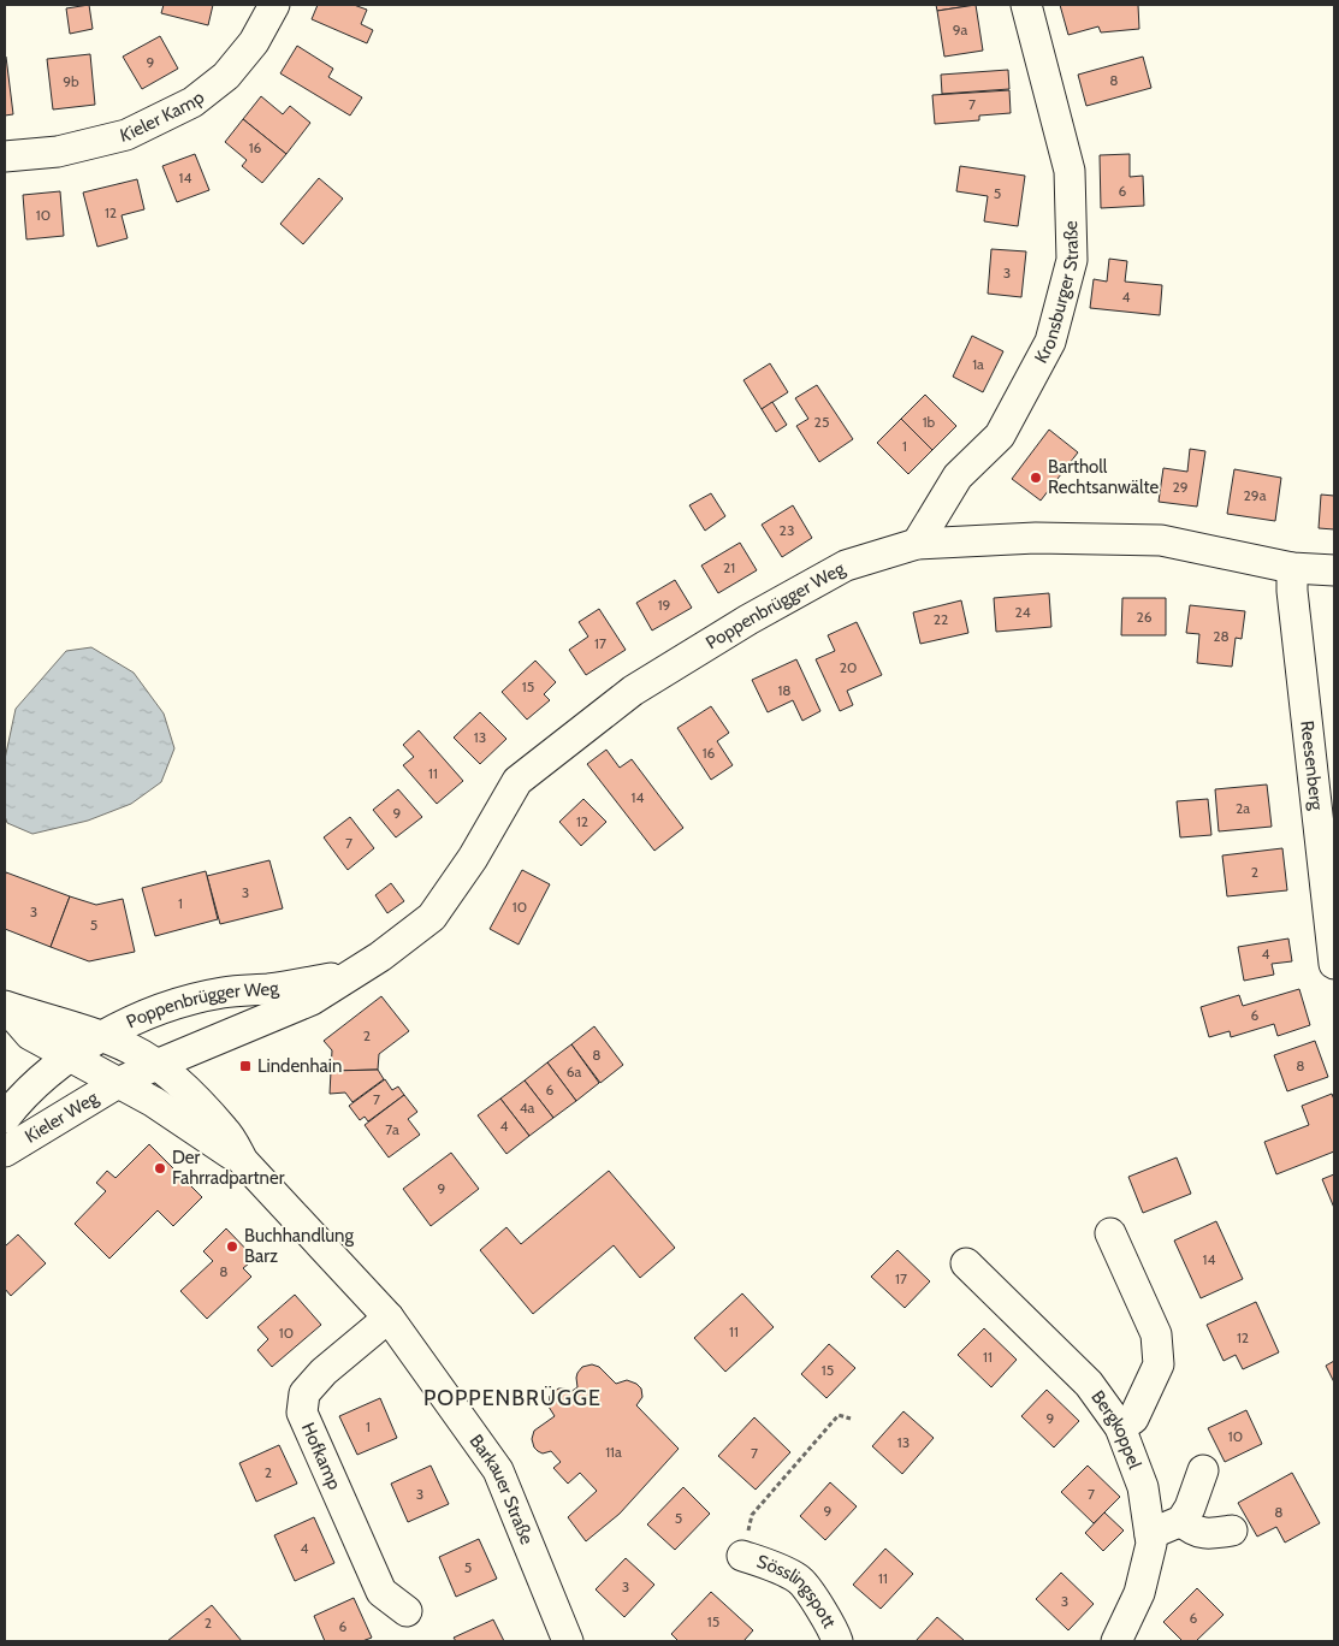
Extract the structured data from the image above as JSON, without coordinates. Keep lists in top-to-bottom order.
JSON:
{
  "streets": {
    "street": [
      "Kieler Kamp",
      "Kronsburger Straße",
      "Poppenbrügger Weg",
      "Reesenberg",
      "Kieler Weg",
      "Bergkoppel",
      "Hofkamp",
      "Barkauer Straße",
      "Sösslingspott"
    ]
  },
  "crossings": [
    ["Kronsburger Straße", "Poppenbrügger Weg"],
    ["Poppenbrügger Weg", "Reesenberg"],
    ["Poppenbrügger Weg", "Kieler Weg"],
    ["Poppenbrügger Weg", "Barkauer Straße"],
    ["Kieler Weg", "Barkauer Straße"],
    ["Hofkamp", "Barkauer Straße"]
  ],
  "districts": ["POPPENBRÜGGE"],
  "places": {
    "other": ["Bartholl Rechtsanwälte", "Der Fahrradpartner", "Buchhandlung Barz"],
    "transit": ["Lindenhain"]
  },
  "house_numbers": [
    "9a",
    "9",
    "8",
    "9b",
    "7",
    "16",
    "14",
    "6",
    "5",
    "12",
    "10",
    "3",
    "4",
    "1a",
    "25",
    "1b",
    "1",
    "29",
    "29a",
    "23",
    "21",
    "19",
    "24",
    "26",
    "22",
    "28",
    "17",
    "20",
    "15",
    "18",
    "13",
    "16",
    "11",
    "14",
    "2a",
    "9",
    "12",
    "7",
    "2",
    "3",
    "1",
    "10",
    "3",
    "5",
    "4",
    "6",
    "2",
    "8",
    "8",
    "6a",
    "6",
    "7",
    "4a",
    "4",
    "7a",
    "9",
    "14",
    "8",
    "17",
    "11",
    "10",
    "12",
    "11",
    "15",
    "9",
    "1",
    "10",
    "13",
    "11a",
    "7",
    "2",
    "3",
    "7",
    "9",
    "8",
    "5",
    "4",
    "5",
    "11",
    "3",
    "3",
    "6",
    "15",
    "2",
    "6"
  ]
}
